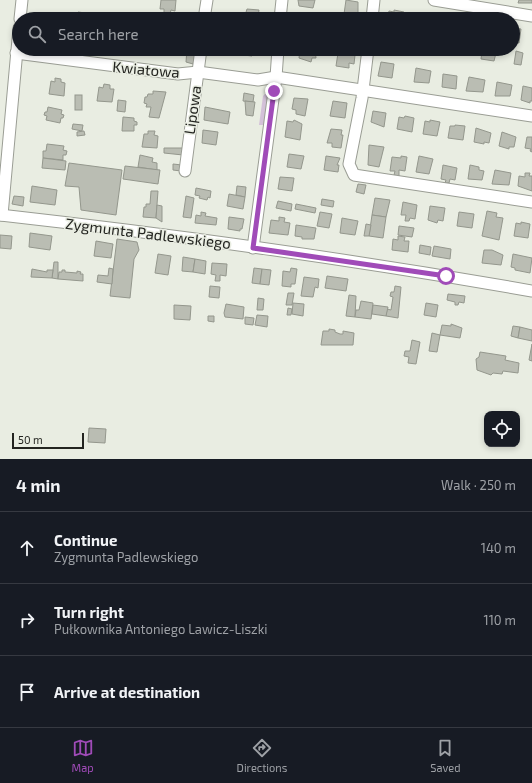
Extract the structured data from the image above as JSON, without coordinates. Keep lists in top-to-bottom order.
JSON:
{
  "streets": {
    "street": ["Kwiatowa", "Lipowa", "Zygmunta Padlewskiego"]
  },
  "crossings": [
    ["Kwiatowa", "Lipowa"]
  ],
  "scale_bar": "50 m",
  "page": {
    "search": "Search here",
    "scale": "50 m",
    "heading": ["4 min", "Walk · 250 m"],
    "list": [
      ["Continue", "Zygmunta Padlewskiego", "140 m"],
      ["Turn right", "Pułkownika Antoniego Lawicz-Liszki", "110 m"],
      "Arrive at destination"
    ],
    "nav": ["Map", "Directions", "Saved"]
  }
}
